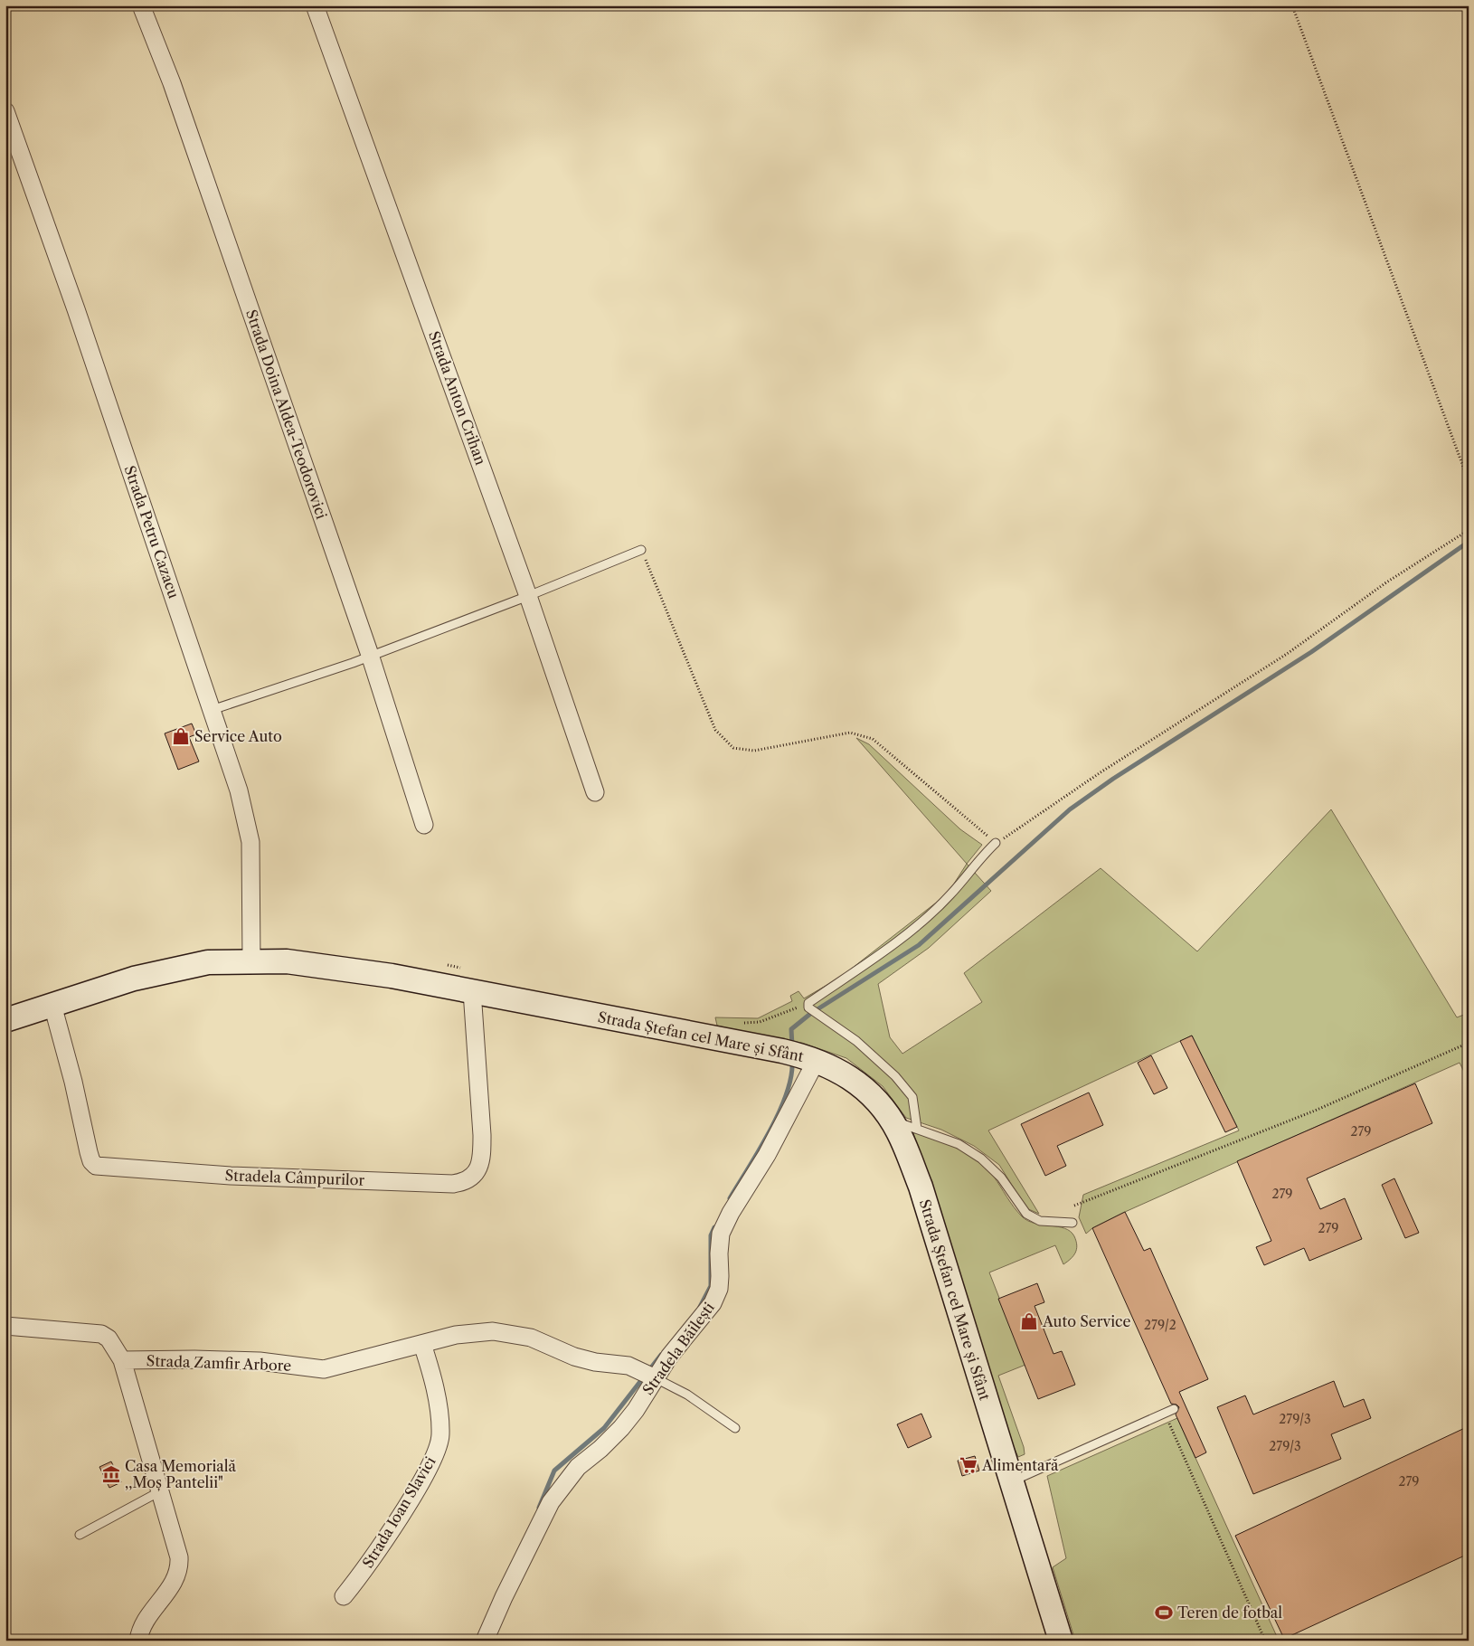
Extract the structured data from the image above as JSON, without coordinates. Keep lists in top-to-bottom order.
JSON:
{
  "streets": {
    "main road": ["Strada Ștefan cel Mare și Sfânt"],
    "street": [
      "Strada Anton Crihan",
      "Strada Doina Aldea-Teodorovici",
      "Strada Petru Cazacu",
      "Stradela Câmpurilor",
      "Stradela Băilești",
      "Strada Zamfir Arbore",
      "Strada Ioan Slavici"
    ]
  },
  "crossings": [
    ["Strada Petru Cazacu", "Strada Ștefan cel Mare și Sfânt"],
    ["Strada Ștefan cel Mare și Sfânt", "Stradela Câmpurilor"],
    ["Strada Ștefan cel Mare și Sfânt", "Stradela Băilești"],
    ["Stradela Băilești", "Strada Zamfir Arbore"],
    ["Strada Zamfir Arbore", "Strada Ioan Slavici"]
  ],
  "places": {
    "shop": ["Service Auto", "Auto Service"],
    "supermarket": ["Alimentară"],
    "museum": ["Casa Memorială ,,Moș Pantelii\""],
    "sports": ["Teren de fotbal"]
  },
  "house_numbers": [
    "279",
    "279",
    "279",
    "279/2",
    "279/3",
    "279/3",
    "279"
  ]
}
